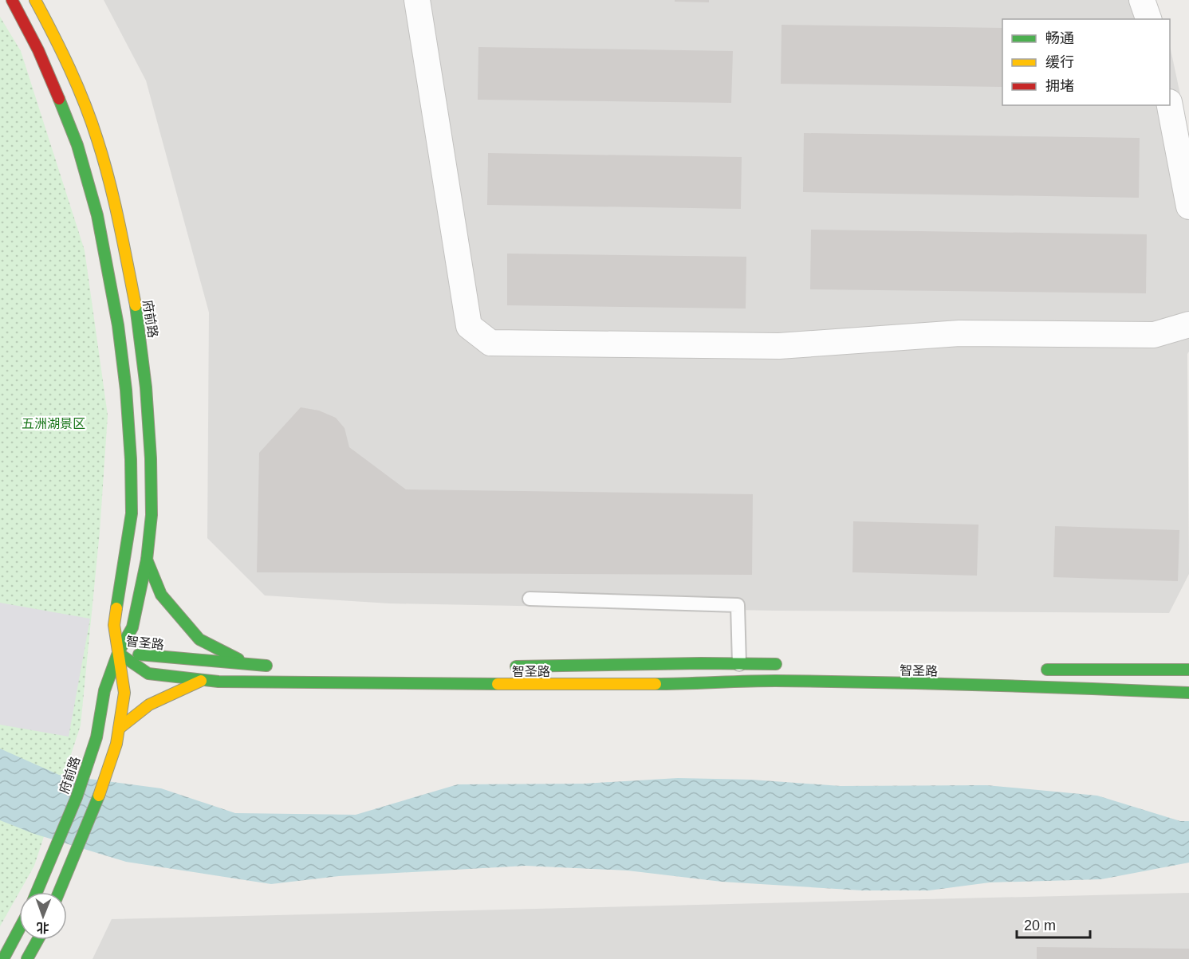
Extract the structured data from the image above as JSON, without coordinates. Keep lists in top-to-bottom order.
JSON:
{
  "streets": {
    "street": ["府前路", "智圣路"]
  },
  "crossings": [
    ["府前路", "智圣路"]
  ],
  "parks": ["五洲湖景区"],
  "legend": ["畅通", "缓行", "拥堵"],
  "scale_bar": "20 m",
  "north": "bottom"
}
